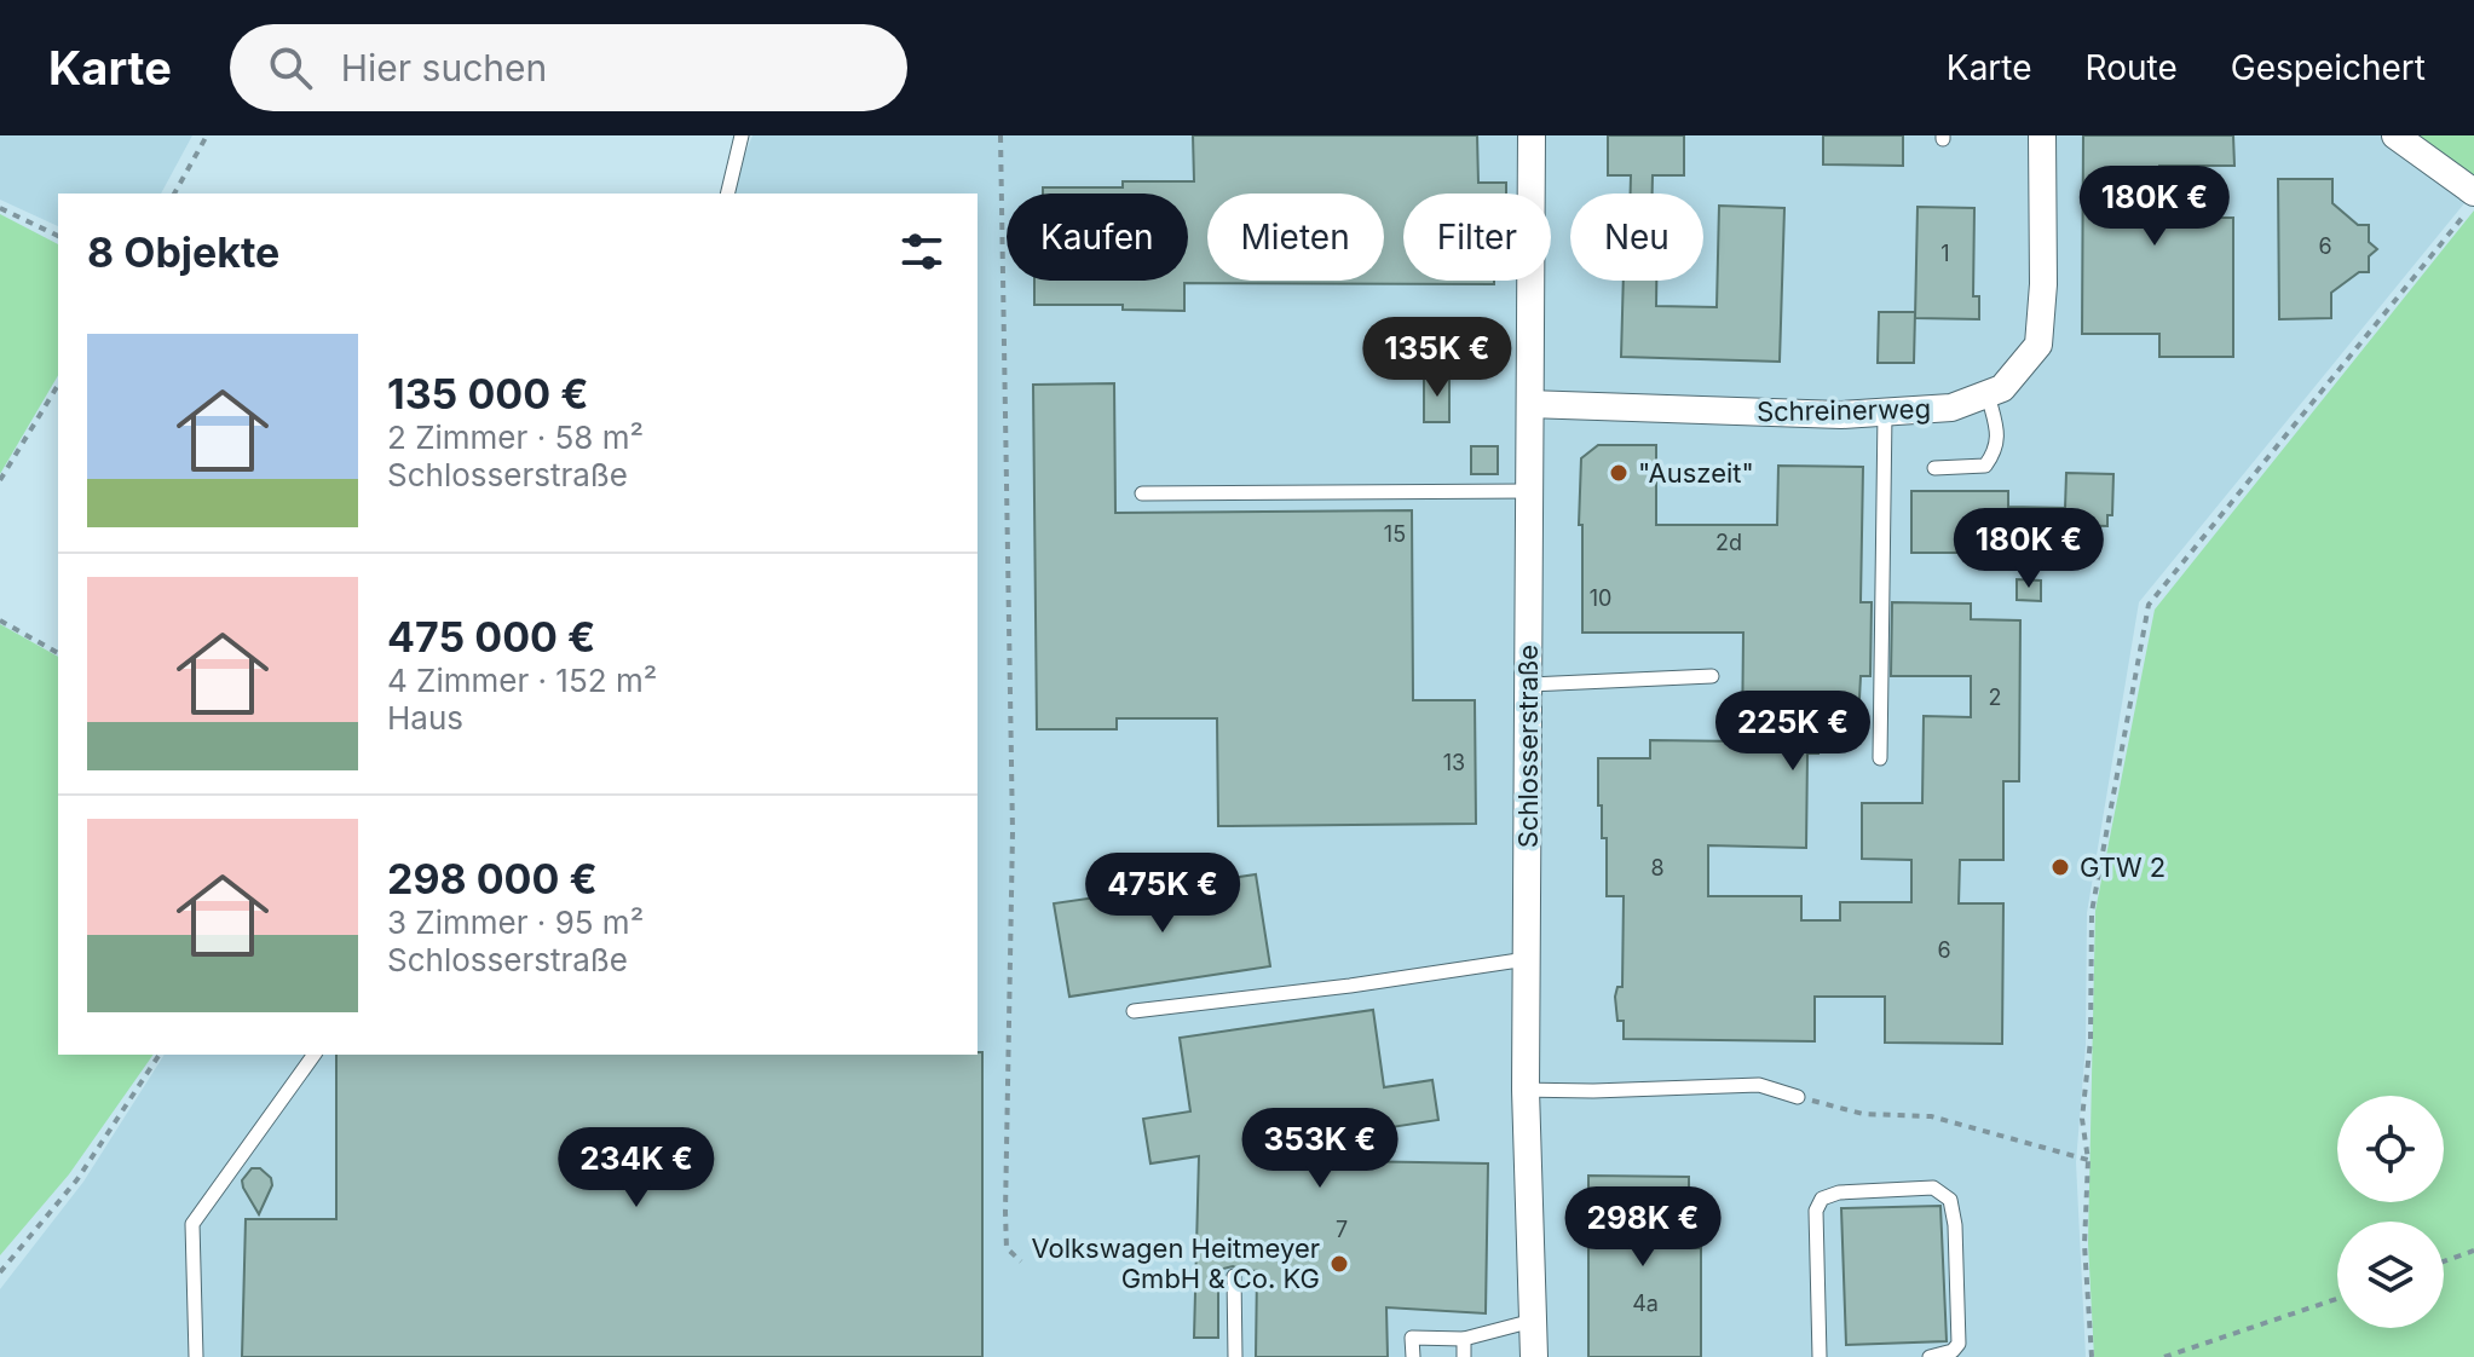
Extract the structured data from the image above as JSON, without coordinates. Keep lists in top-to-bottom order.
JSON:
{
  "streets": {
    "street": ["Schreinerweg", "Schlosserstraße"]
  },
  "crossings": [
    ["Schreinerweg", "Schlosserstraße"]
  ],
  "places": ["\"Auszeit\"", "GTW 2", "Volkswagen Heitmeyer GmbH & Co. KG"],
  "house_numbers": [
    "6",
    "1",
    "15",
    "2d",
    "10",
    "2",
    "13",
    "8",
    "6",
    "7",
    "4a"
  ],
  "page": {
    "header": "Karte",
    "search": "Hier suchen",
    "nav": ["Karte", "Route", "Gespeichert"],
    "price": [
      "180K €",
      "135K €",
      "180K €",
      "225K €",
      "475K €",
      "353K €",
      "234K €",
      "298K €"
    ],
    "chip": [
      "Kaufen",
      "Mieten",
      "Filter",
      "Neu"
    ],
    "heading": "8 Objekte",
    "list": [
      {
        "name": "135 000 €",
        "note": "2 Zimmer · 58 m² · Schlosserstraße"
      },
      {
        "name": "475 000 €",
        "note": "4 Zimmer · 152 m² · Haus"
      },
      {
        "name": "298 000 €",
        "note": "3 Zimmer · 95 m² · Schlosserstraße"
      }
    ]
  }
}
